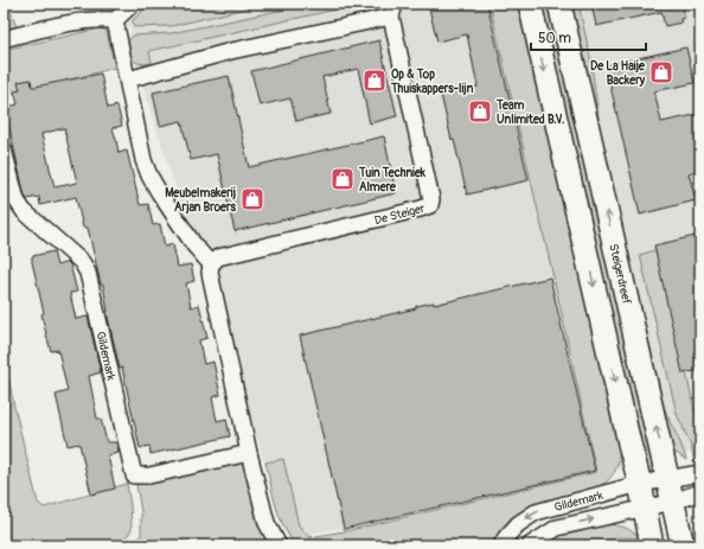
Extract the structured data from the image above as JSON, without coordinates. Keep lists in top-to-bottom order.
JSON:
{
  "streets": {
    "main road": ["Steigerdreef"],
    "street": ["De Steiger", "Gildemark"]
  },
  "crossings": [
    ["Steigerdreef", "Gildemark"]
  ],
  "places": {
    "shop": [
      "De La Haije Backery",
      "Op & Top Thuiskappers-lijn",
      "Team Unlimited B.V.",
      "Tuin Techniek Almere",
      "Meubelmakerij Arjan Broers"
    ]
  },
  "scale_bar": "50 m"
}
